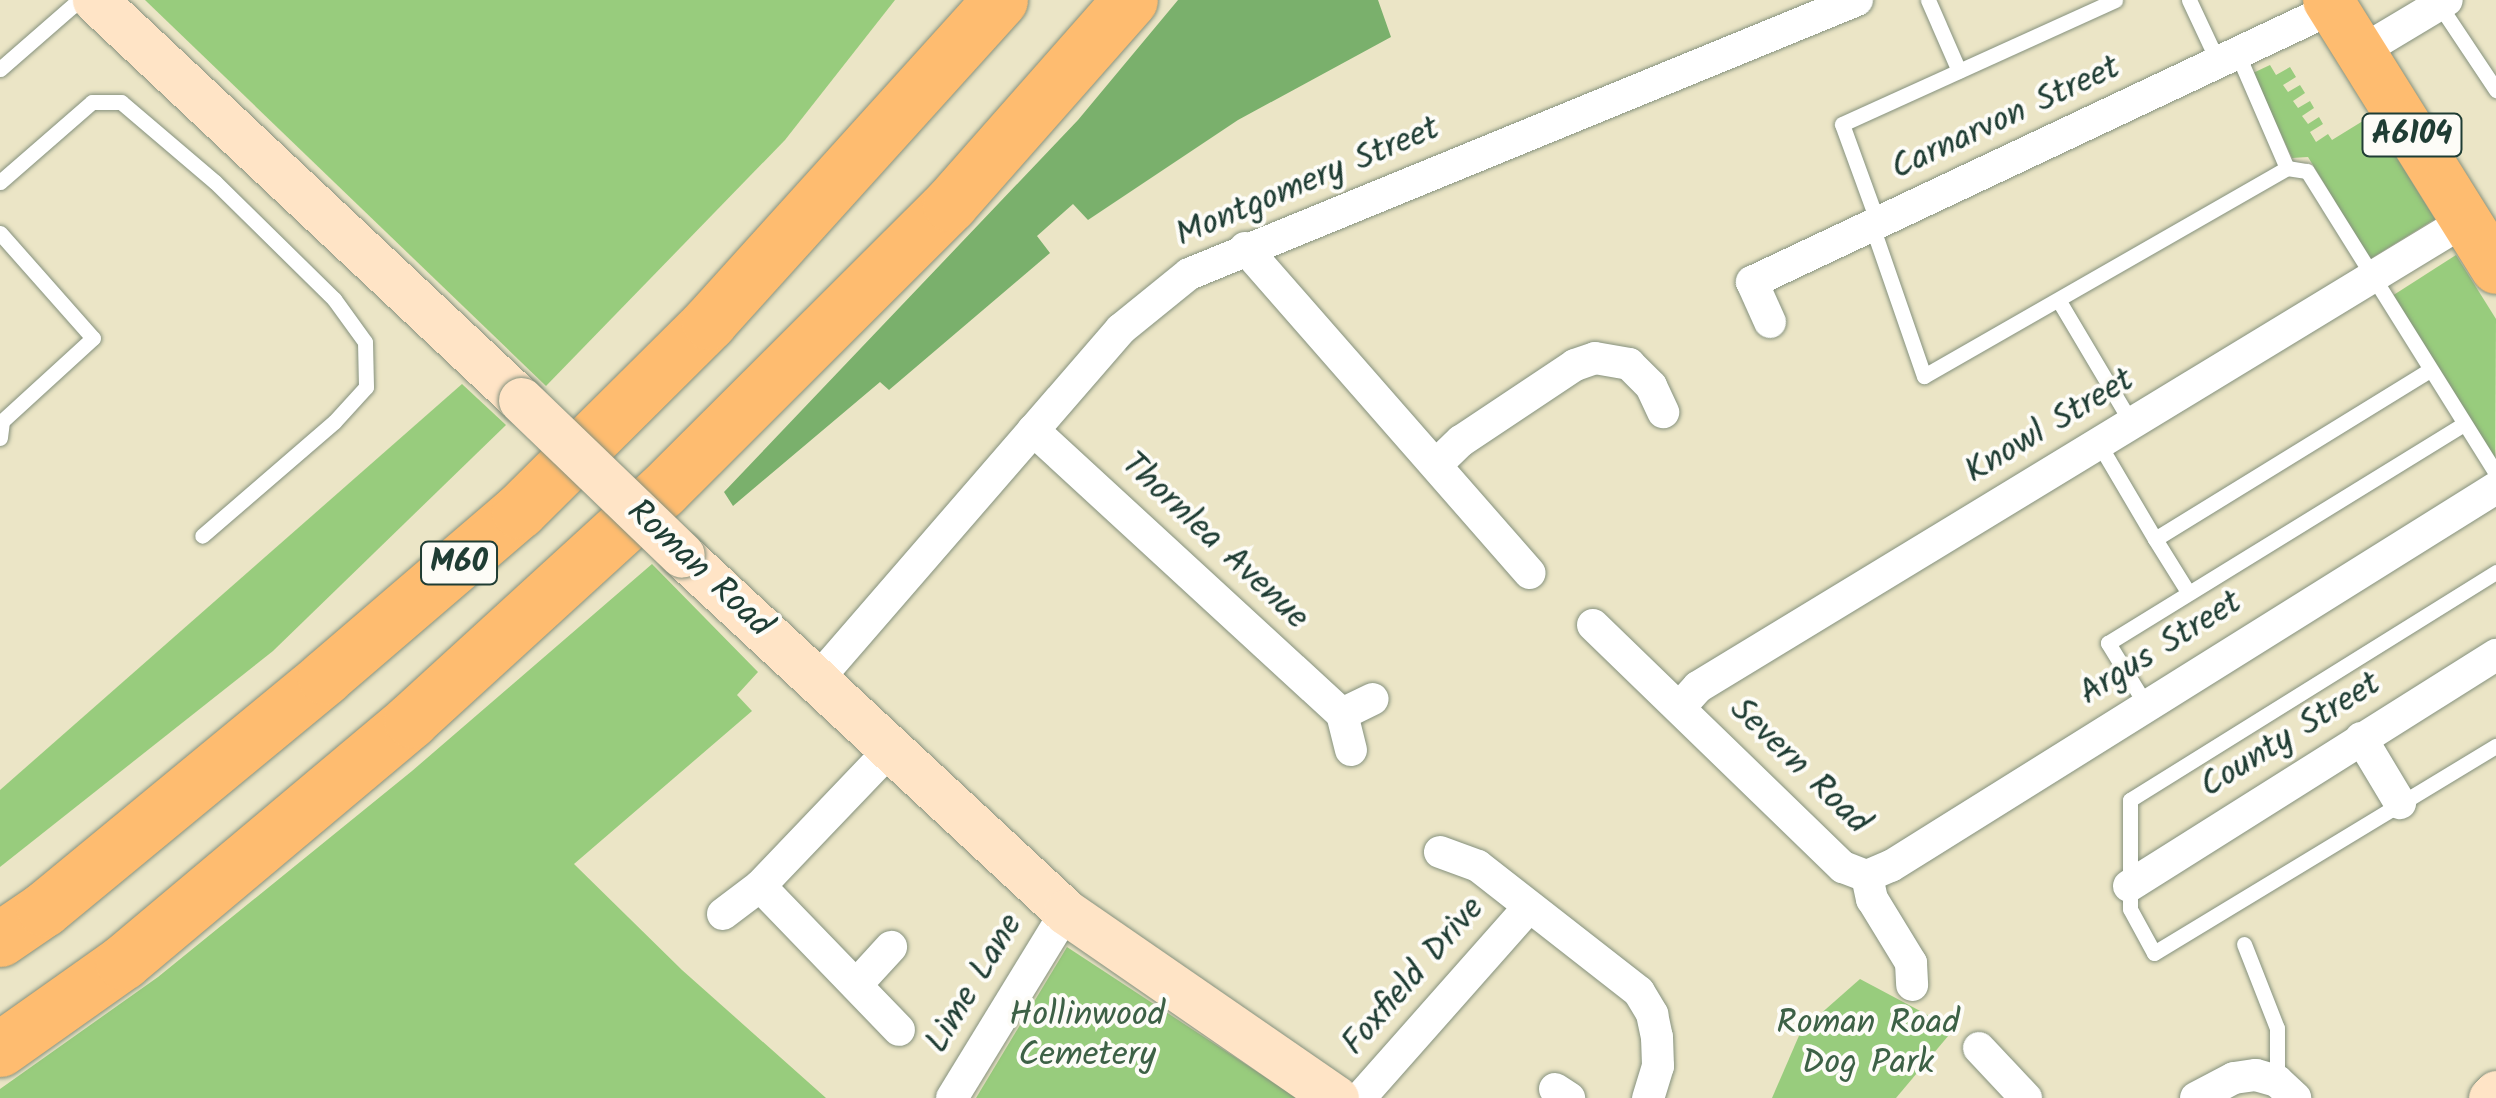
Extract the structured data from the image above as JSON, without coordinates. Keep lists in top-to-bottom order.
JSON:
{
  "streets": {
    "highway": ["M60"],
    "main road": ["A6104"],
    "street": [
      "Carnarvon Street",
      "Montgomery Street",
      "Knowl Street",
      "Thornlea Avenue",
      "Roman Road",
      "Argus Street",
      "County Street",
      "Severn Road",
      "Foxfield Drive",
      "Lime Lane"
    ]
  },
  "crossings": [
    ["Carnarvon Street", "A6104"],
    ["A6104", "Knowl Street"],
    ["Montgomery Street", "Thornlea Avenue"],
    ["Montgomery Street", "Roman Road"],
    ["Knowl Street", "Severn Road"],
    ["Roman Road", "Lime Lane"],
    ["Argus Street", "Severn Road"]
  ],
  "parks": ["Hollinwood Cemetery", "Roman Road Dog Park"]
}
